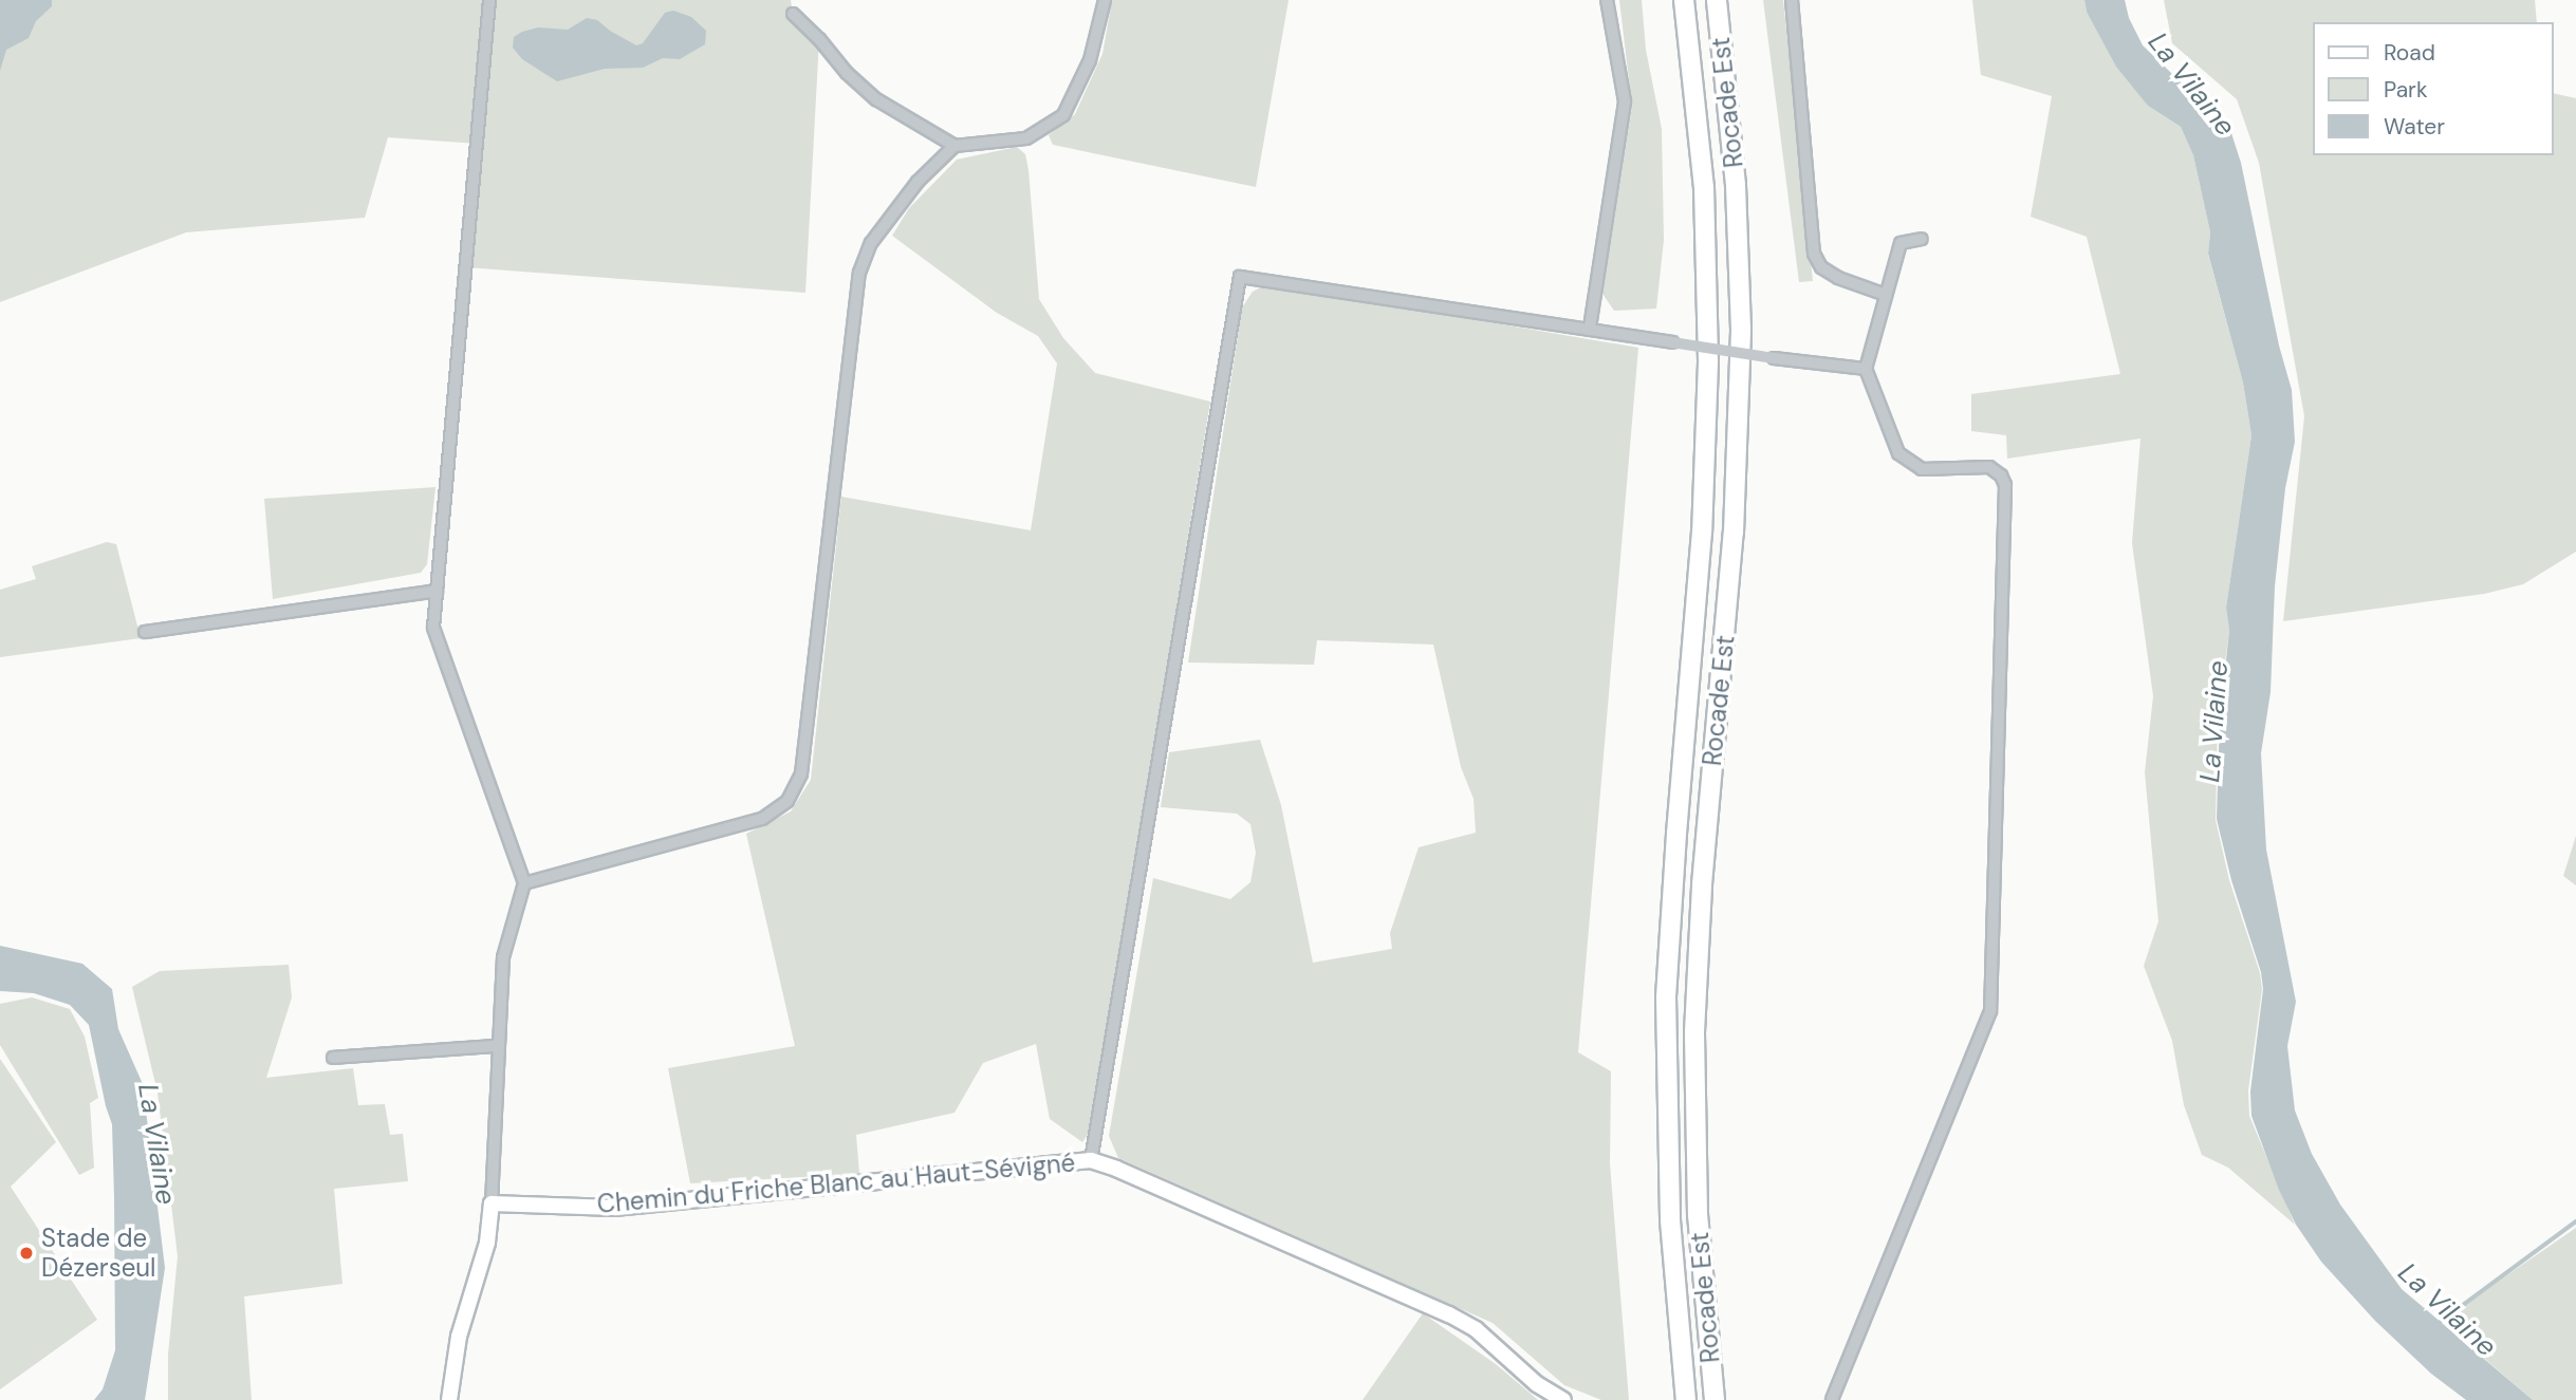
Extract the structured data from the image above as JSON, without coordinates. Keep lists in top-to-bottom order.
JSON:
{
  "streets": {
    "highway": ["Rocade Est"],
    "street": ["Chemin du Friche Blanc au Haut-Sévigné"]
  },
  "water": ["La Vilaine"],
  "places": ["Stade de Dézerseul"],
  "legend": ["Road", "Park", "Water"]
}
